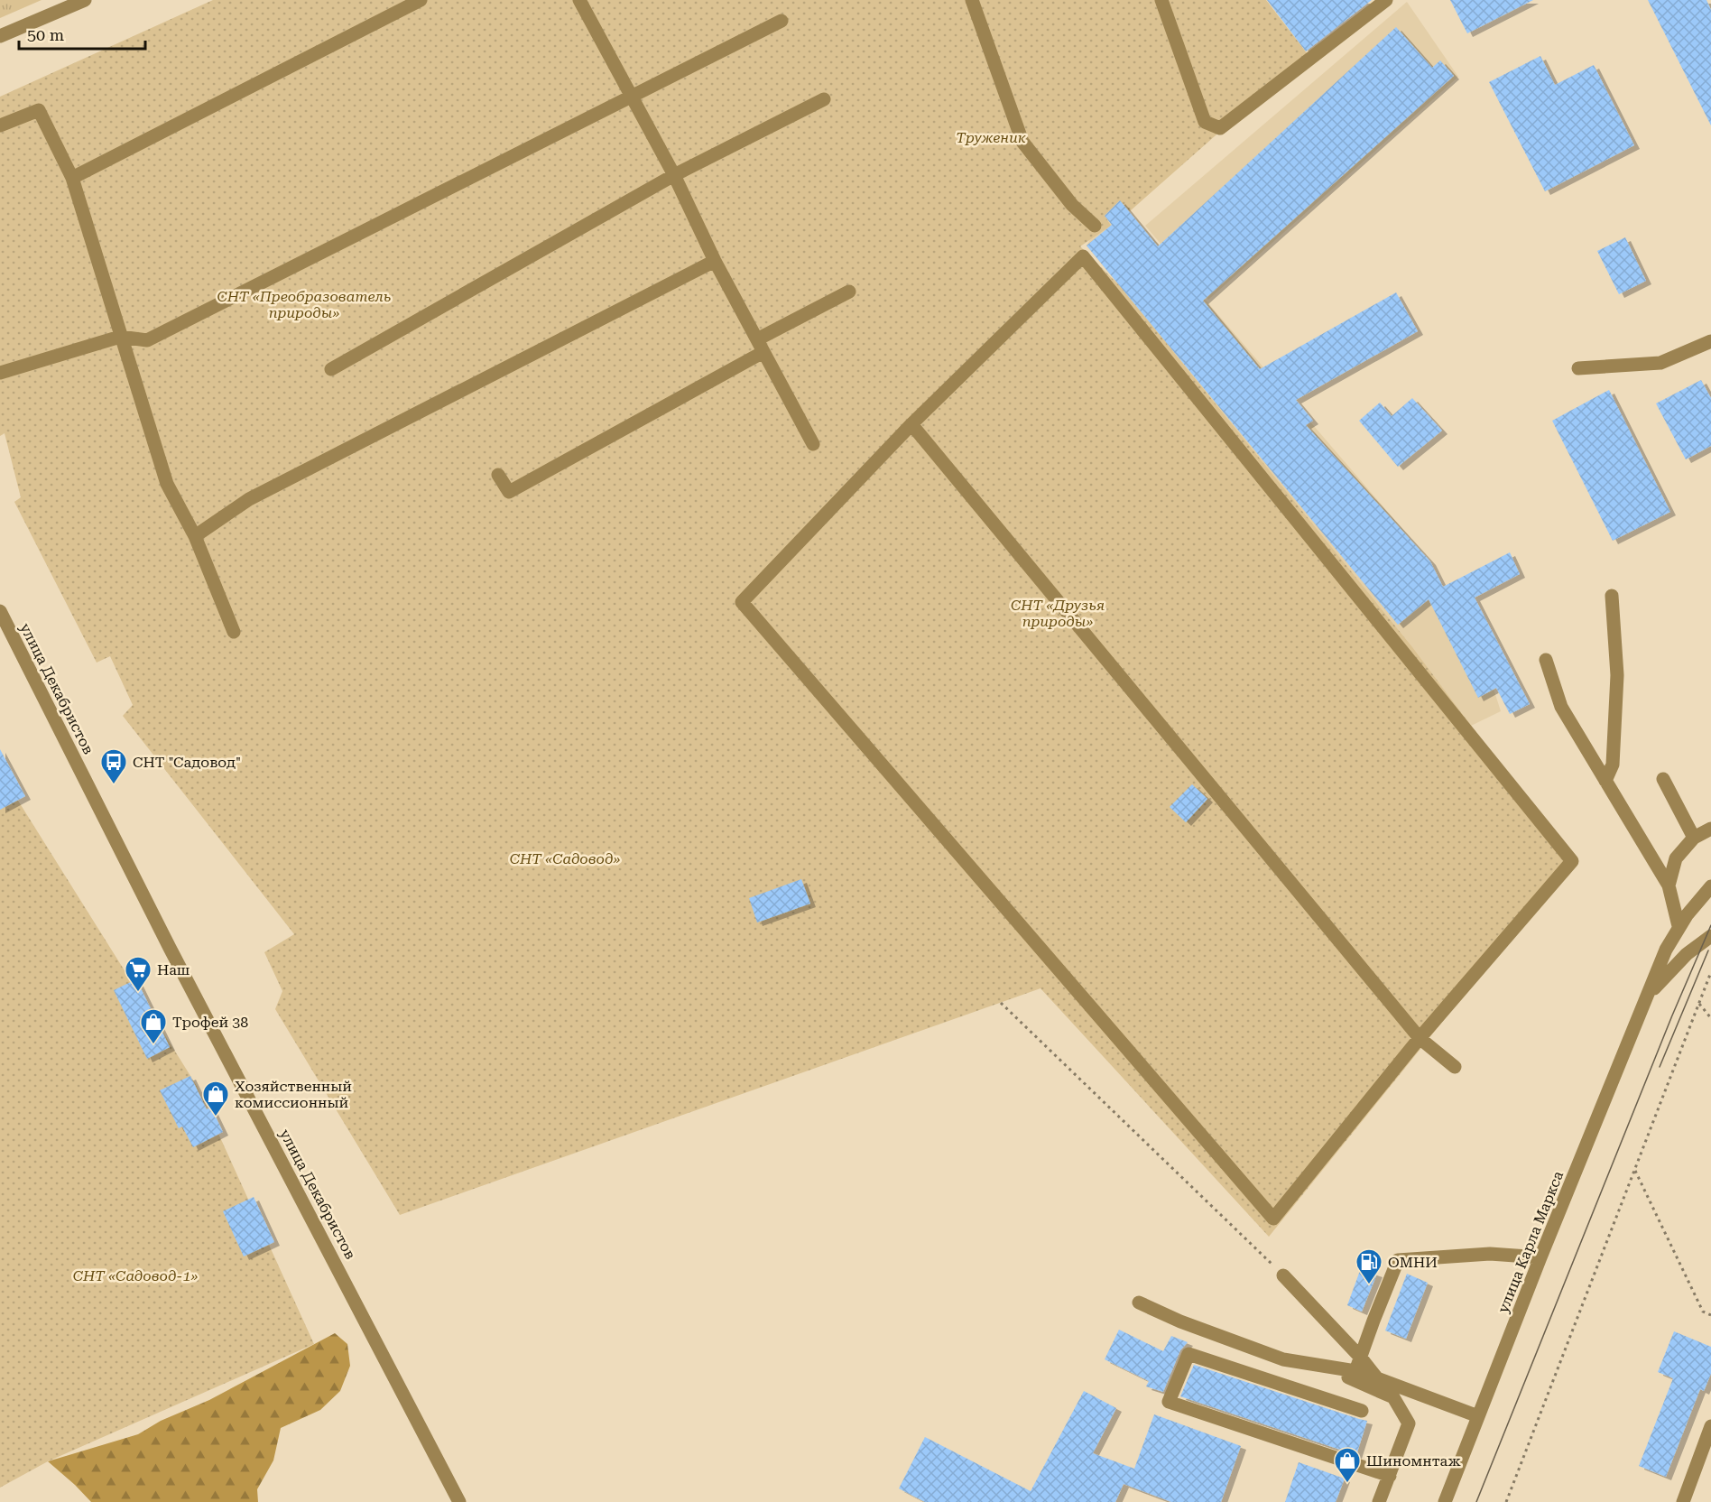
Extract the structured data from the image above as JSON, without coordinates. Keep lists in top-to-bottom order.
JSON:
{
  "streets": {
    "street": ["улица Декабристов", "улица Карла Маркса"]
  },
  "parks": [
    "Труженик",
    "СНТ «Преобразователь природы»",
    "СНТ «Друзья природы»",
    "СНТ «Садовод»",
    "СНТ «Садовод-1»"
  ],
  "places": {
    "bus stop": ["СНТ \"Садовод\""],
    "supermarket": ["Наш"],
    "shop": ["Трофей 38", "Хозяйственный комиссионный", "Шиномнтаж"],
    "fuel station": ["ОМНИ"]
  },
  "scale_bar": "50 m"
}
